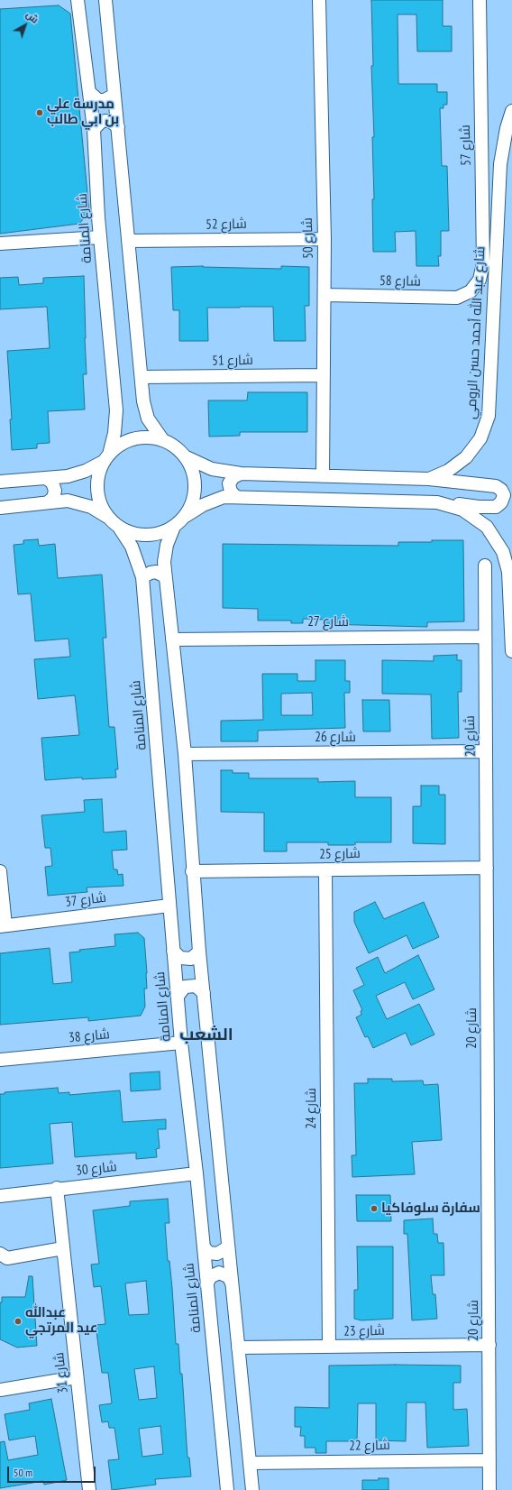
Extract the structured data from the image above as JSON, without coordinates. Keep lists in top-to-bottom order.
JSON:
{
  "streets": {
    "street": [
      "شارع 57",
      "شارع 52",
      "شارع المنامة",
      "شارع 50",
      "شارع 58",
      "شارع عبد الله أحمد حسن الرومي",
      "شارع 51",
      "شارع 27",
      "شارع 20",
      "شارع 26",
      "شارع 25",
      "شارع 37",
      "شارع 38",
      "شارع 24",
      "شارع 30",
      "شارع 23",
      "شارع 31",
      "شارع 22"
    ]
  },
  "crossings": [
    ["شارع 57", "شارع 58"],
    ["شارع 52", "شارع 50"],
    ["شارع المنامة", "شارع عبد الله أحمد حسن الرومي"],
    ["شارع المنامة", "شارع 37"],
    ["شارع المنامة", "شارع 38"],
    ["شارع المنامة", "شارع 30"],
    ["شارع 50", "شارع 58"],
    ["شارع 50", "شارع عبد الله أحمد حسن الرومي"],
    ["شارع 50", "شارع 51"],
    ["شارع 27", "شارع 20"],
    ["شارع 20", "شارع 26"],
    ["شارع 20", "شارع 25"],
    ["شارع 20", "شارع 23"],
    ["شارع 20", "شارع 22"],
    ["شارع 25", "شارع 24"],
    ["شارع 24", "شارع 23"],
    ["شارع 30", "شارع 31"]
  ],
  "districts": ["الشعب"],
  "places": ["مدرسة علي بن ابي طالب", "سفارة سلوفاكيا", "عبدالله عيد المرتجي"],
  "scale_bar": "50 m",
  "north": "top right"
}
